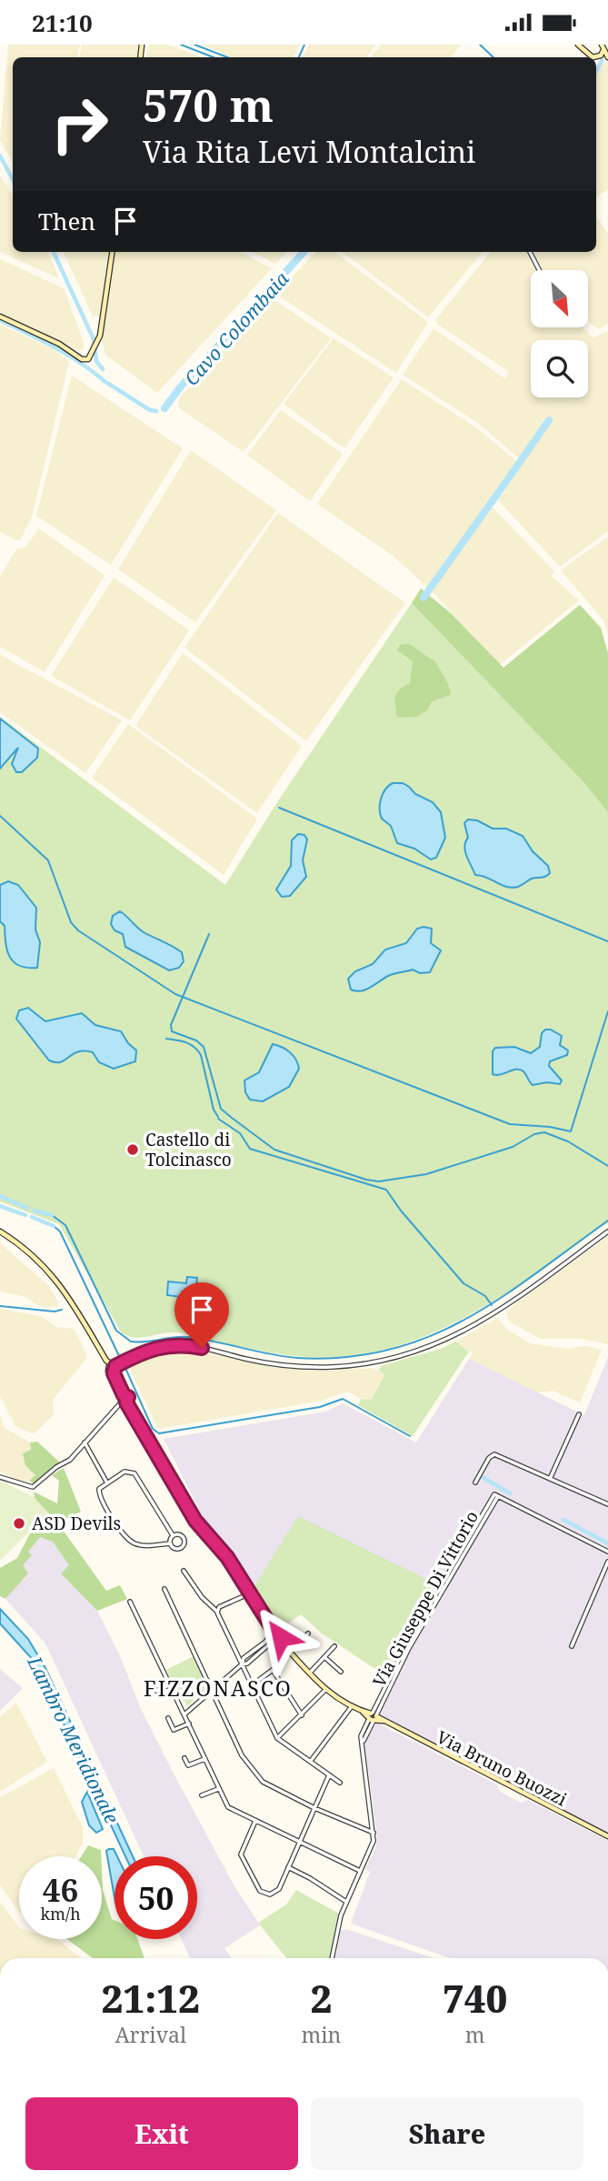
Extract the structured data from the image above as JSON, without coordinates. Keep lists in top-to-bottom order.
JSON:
{
  "streets": {
    "main road": ["Via Bruno Buozzi"],
    "street": ["Via Giuseppe Di Vittorio"]
  },
  "crossings": [
    ["Via Giuseppe Di Vittorio", "Via Bruno Buozzi"]
  ],
  "districts": ["FIZZONASCO"],
  "water": ["Cavo Colombaia", "Lambro Meridionale"],
  "places": ["Castello di Tolcinasco", "ASD Devils"],
  "north": "bottom right",
  "page": {
    "status": "21:10",
    "turn": ["570 m", "Via Rita Levi Montalcini"],
    "then": "Then",
    "speed": "46 km/h",
    "limit": "50",
    "eta": [
      "21:12",
      "Arrival",
      "2",
      "min",
      "740",
      "m"
    ],
    "buttons": ["Exit", "Share"]
  }
}
